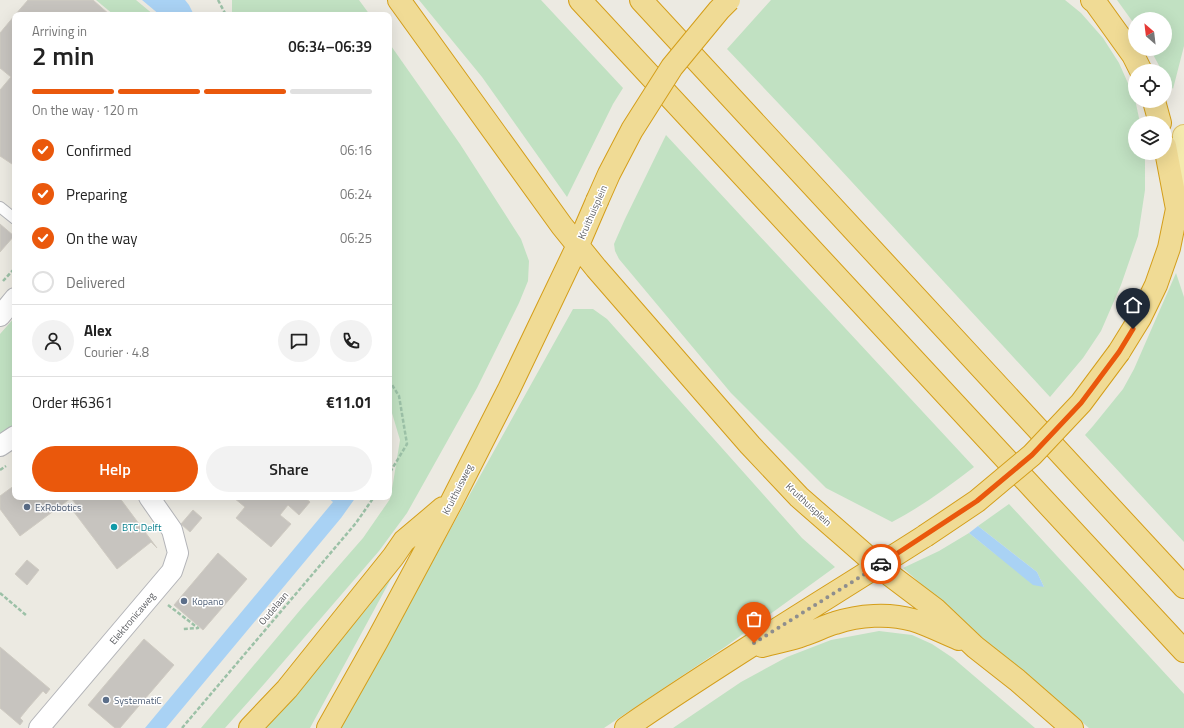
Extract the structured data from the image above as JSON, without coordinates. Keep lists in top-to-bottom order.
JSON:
{
  "streets": {
    "highway": ["Kruithuisplein", "Kruithuisweg"],
    "street": ["Elektronicaweg"],
    "path": ["Oudelaan"]
  },
  "crossings": [
    ["Kruithuisplein", "Kruithuisweg"]
  ],
  "places": [
    "ExRobotics",
    "BTC Delft",
    "Kopano",
    "SystematiC"
  ],
  "north": "top left",
  "page": {
    "heading": ["2 min", "Arriving in", "06:34–06:39"],
    "panel": [
      "Alex",
      "Courier · 4.8",
      "Order #6361",
      "€11.01"
    ],
    "bar": "On the way · 120 m",
    "list": [
      ["Confirmed", "06:16"],
      ["Preparing", "06:24"],
      ["On the way", "06:25"],
      "Delivered"
    ],
    "buttons": ["Help", "Share"]
  }
}
